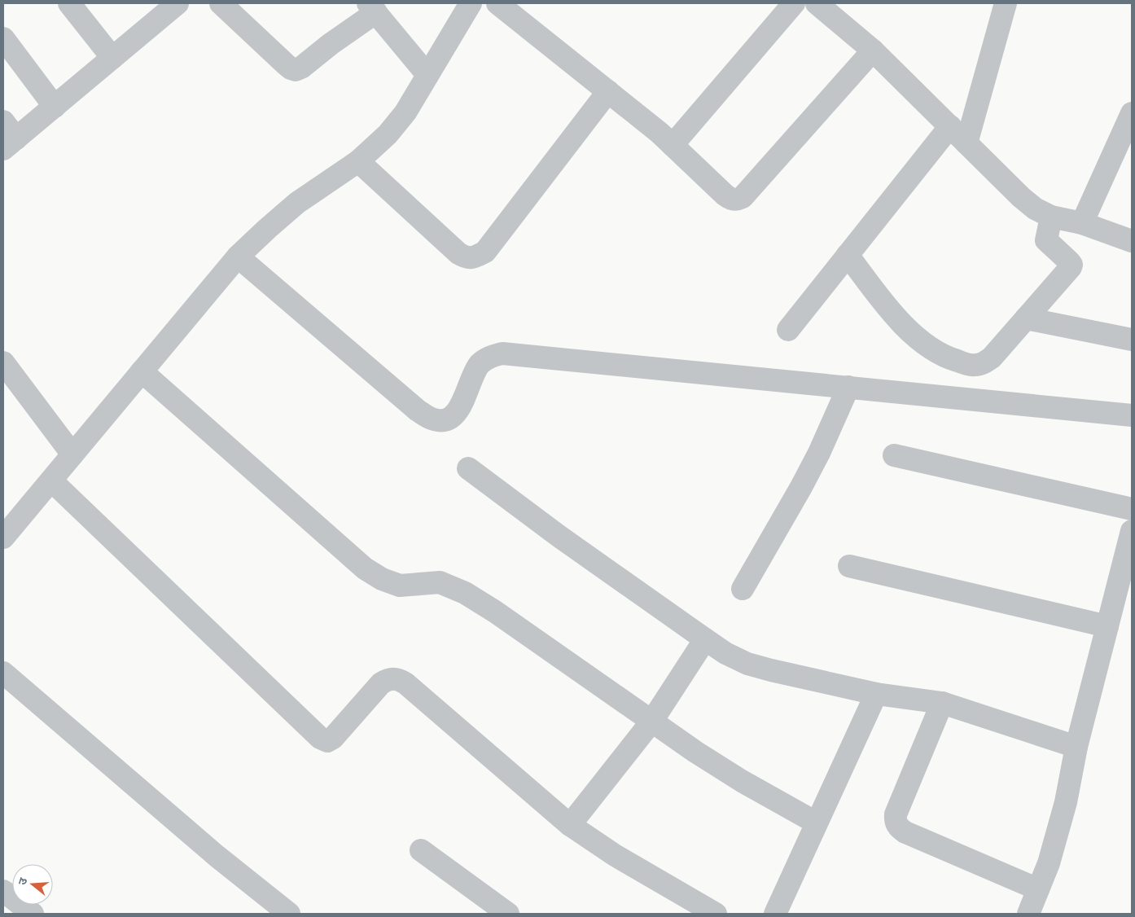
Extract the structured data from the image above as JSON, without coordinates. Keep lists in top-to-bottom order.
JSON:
{
  "north": "left"
}
